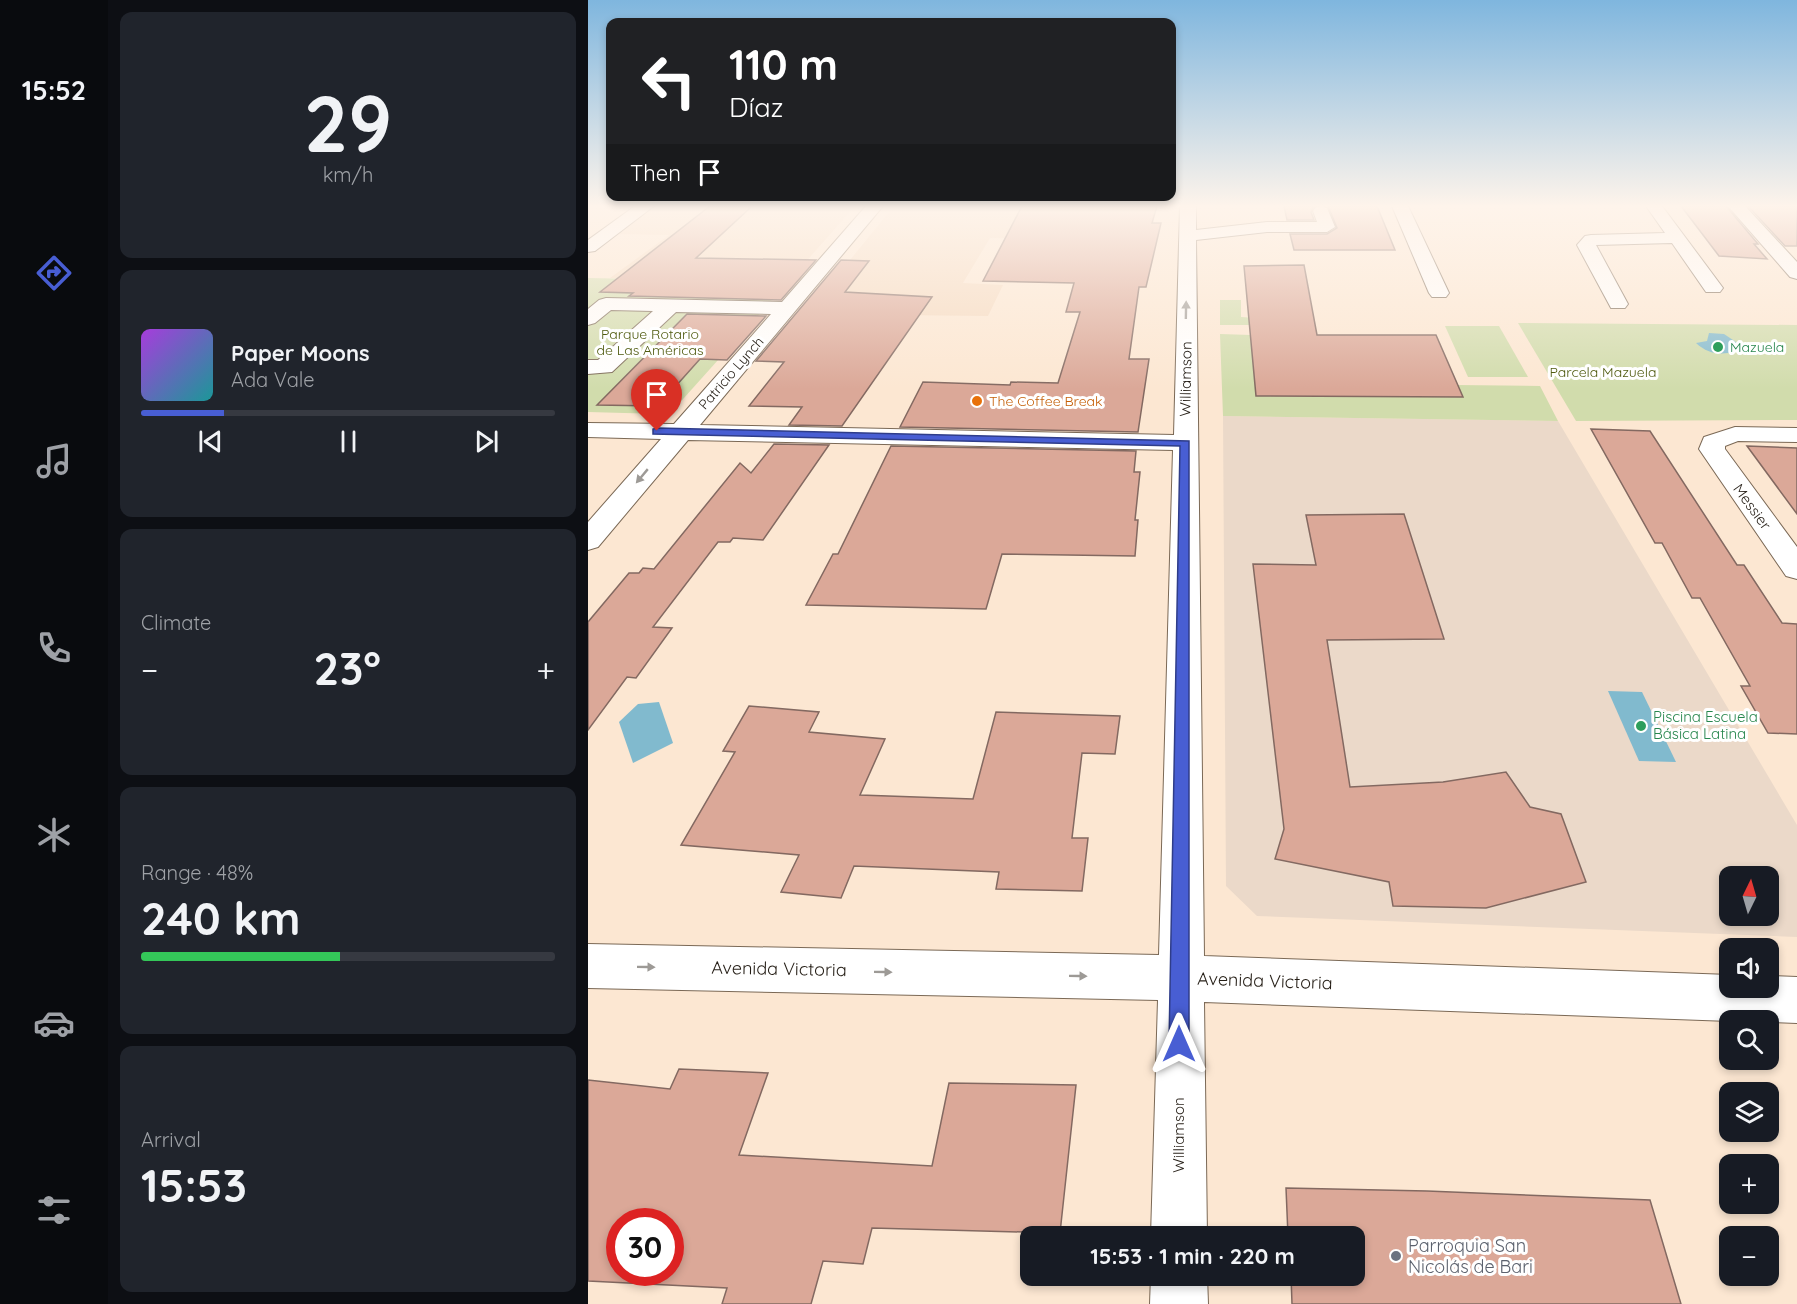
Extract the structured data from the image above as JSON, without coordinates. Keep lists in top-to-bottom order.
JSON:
{
  "streets": {
    "street": [
      "Patricio Lynch",
      "Williamson",
      "Messier",
      "Avenida Victoria"
    ]
  },
  "crossings": [
    ["Williamson", "Avenida Victoria"]
  ],
  "one_way": ["Patricio Lynch", "Avenida Victoria"],
  "parks": ["Parque Rotario de Las Américas", "Parcela Mazuela"],
  "places": [
    "Mazuela",
    "The Coffee Break",
    "Piscina Escuela Básica Latina",
    "Parroquia San Nicolás de Bari"
  ],
  "north": "top",
  "page": {
    "tabs": "15:52",
    "tile": [
      ["29", "km/h"],
      "Climate",
      ["Range · 48%", "240 km"],
      ["Arrival", "15:53"]
    ],
    "turn": ["110 m", "Díaz"],
    "then": "Then",
    "song": ["Paper Moons", "Ada Vale"],
    "heat": ["−", "23°", "+"],
    "map_buttons": ["+", "−"],
    "limit": "30",
    "trip": "15:53 · 1 min · 220 m"
  }
}
